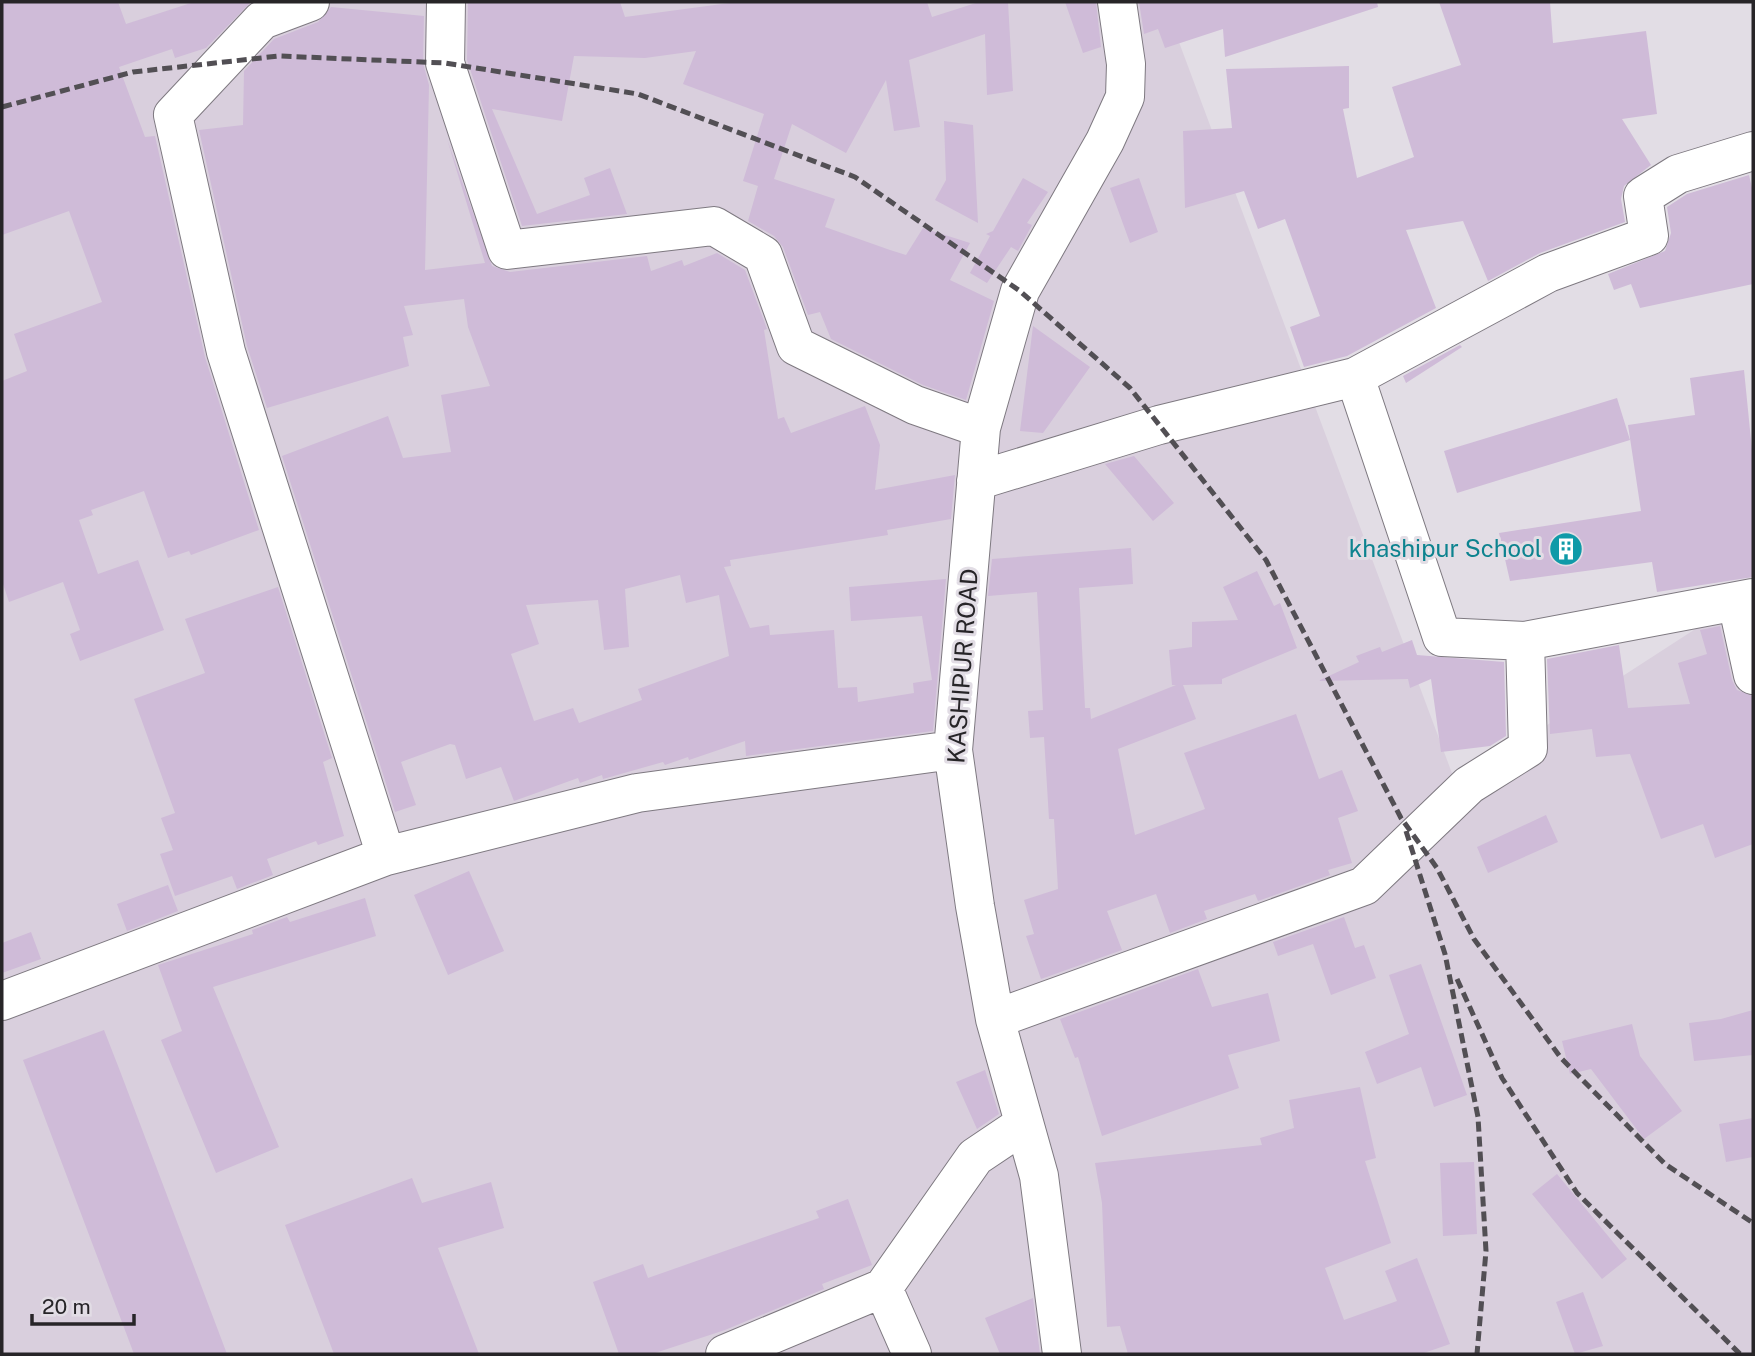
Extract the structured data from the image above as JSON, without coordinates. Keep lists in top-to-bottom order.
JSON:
{
  "streets": {
    "street": ["KASHIPUR ROAD"]
  },
  "places": {
    "building": ["khashipur School"]
  },
  "scale_bar": "20 m"
}
